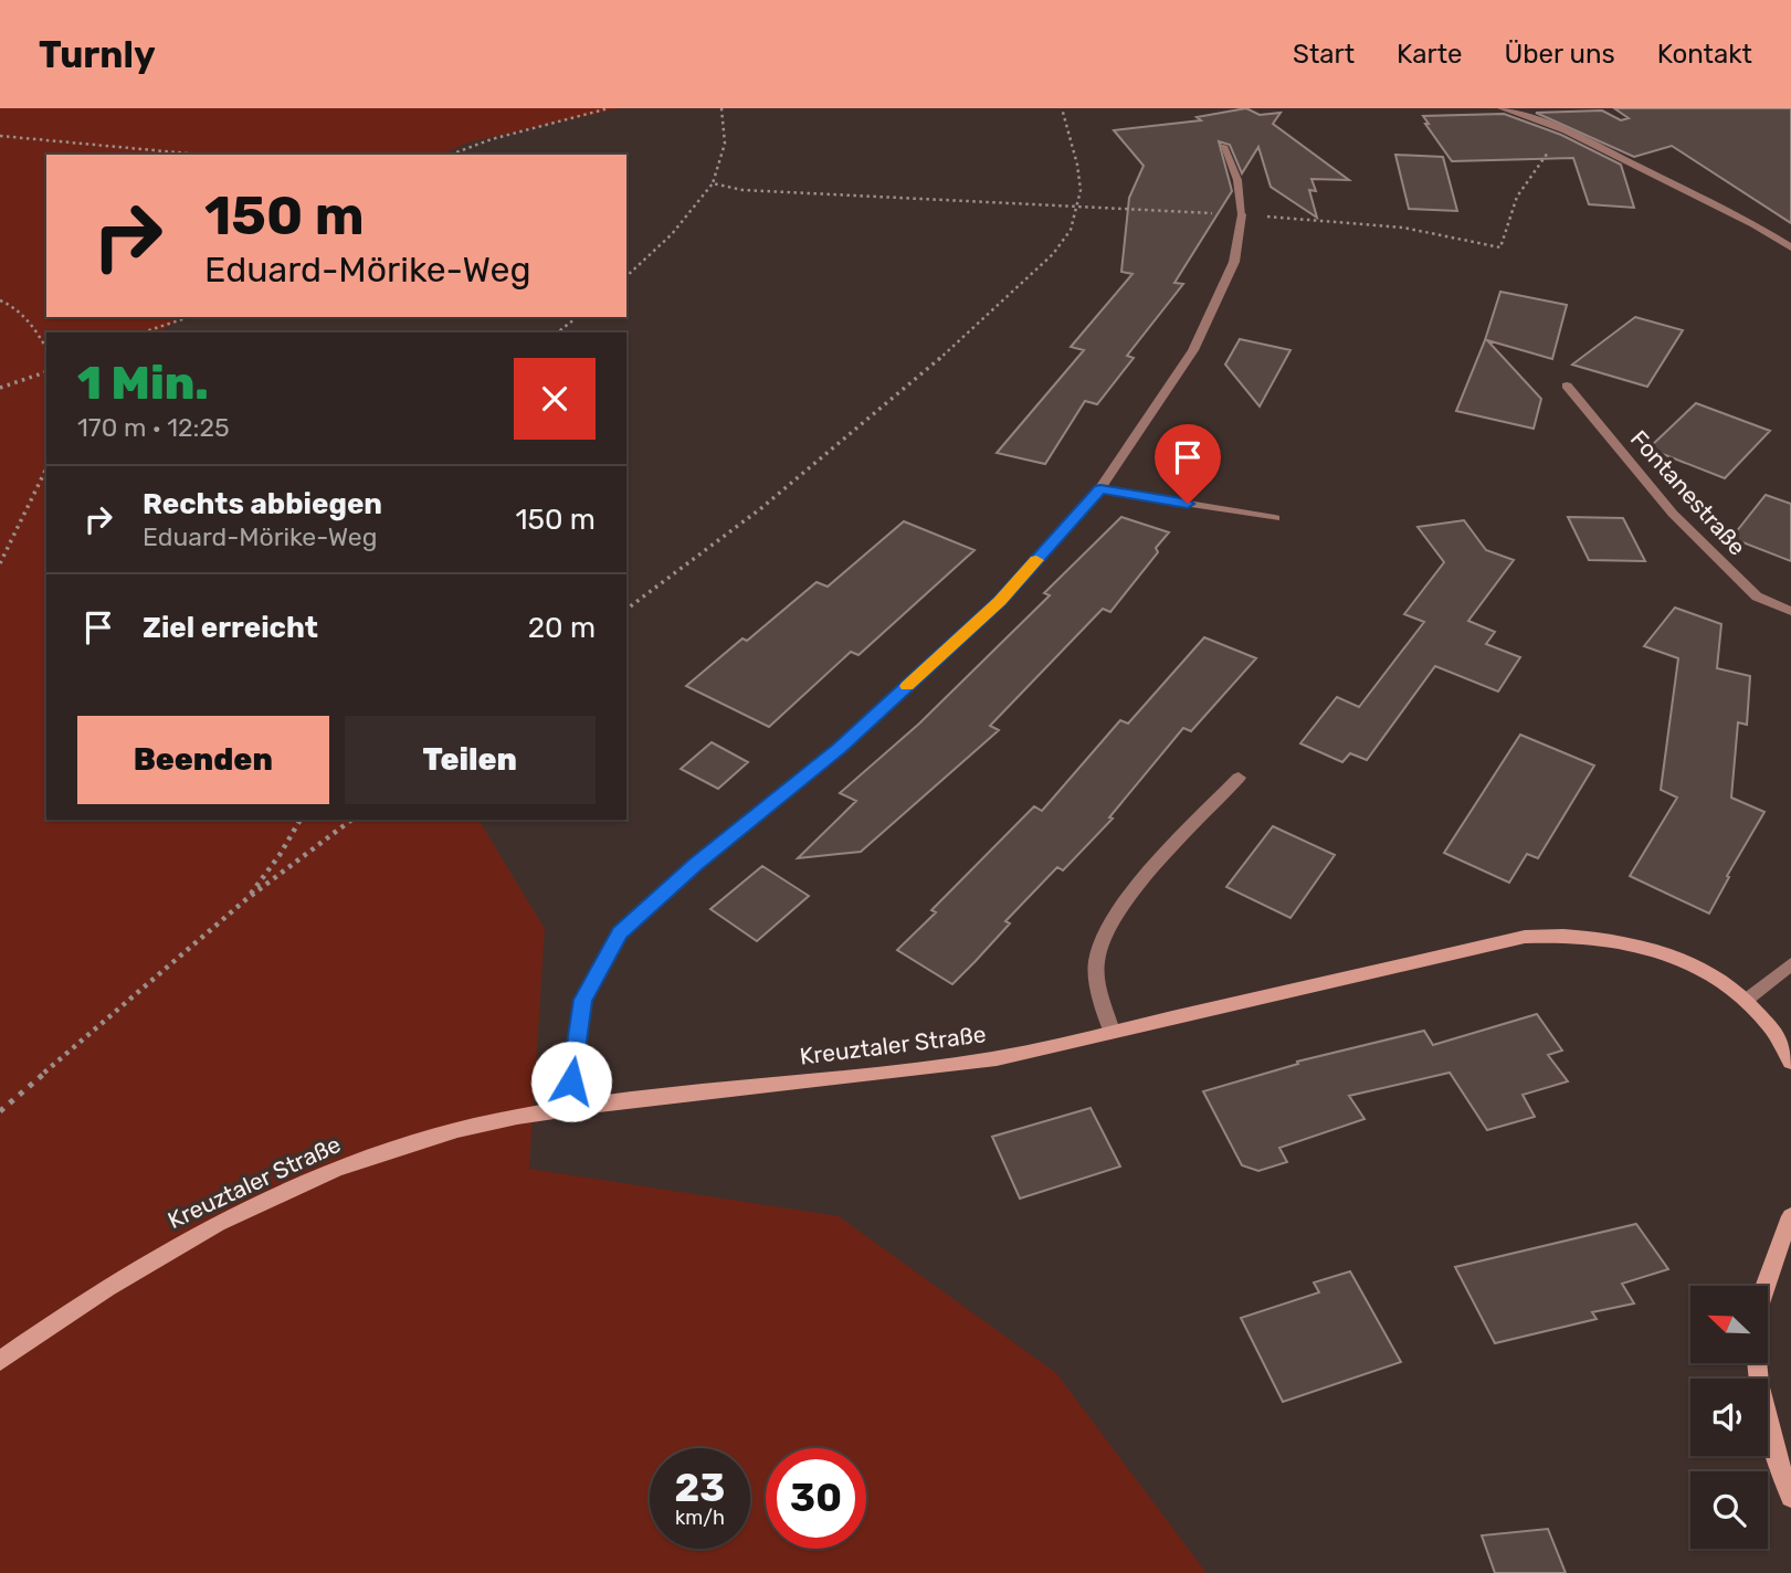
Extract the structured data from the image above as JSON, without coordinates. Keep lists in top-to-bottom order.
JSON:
{
  "streets": {
    "street": ["Fontanestraße", "Kreuztaler Straße"]
  },
  "north": "top left",
  "page": {
    "header": "Turnly",
    "nav": [
      "Start",
      "Karte",
      "Über uns",
      "Kontakt"
    ],
    "turn": ["150 m", "Eduard-Mörike-Weg"],
    "heading": ["1 Min.", "170 m · 12:25"],
    "list": [
      {
        "name": "Rechts abbiegen",
        "note": "Eduard-Mörike-Weg",
        "value": "150 m"
      },
      {
        "name": "Ziel erreicht",
        "value": "20 m"
      }
    ],
    "buttons": ["Beenden", "Teilen"],
    "speed": "23 km/h",
    "limit": "30"
  }
}
